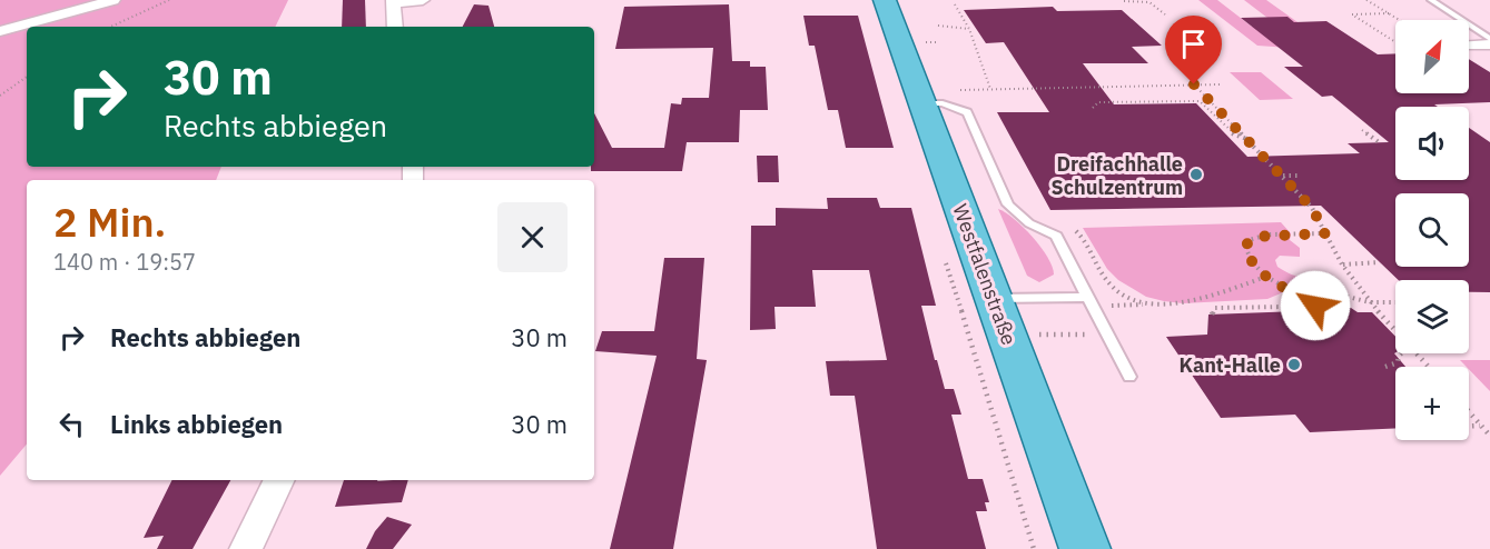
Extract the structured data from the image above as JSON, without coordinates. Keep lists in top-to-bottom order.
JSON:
{
  "streets": {
    "main road": ["Westfalenstraße"]
  },
  "places": ["Dreifachhalle Schulzentrum", "Kant-Halle"],
  "north": "top right",
  "page": {
    "map_buttons": "+",
    "turn": ["30 m", "Rechts abbiegen"],
    "heading": ["2 Min.", "140 m · 19:57"],
    "list": [
      {
        "name": "Rechts abbiegen",
        "value": "30 m"
      },
      {
        "name": "Links abbiegen",
        "value": "30 m"
      }
    ]
  }
}
